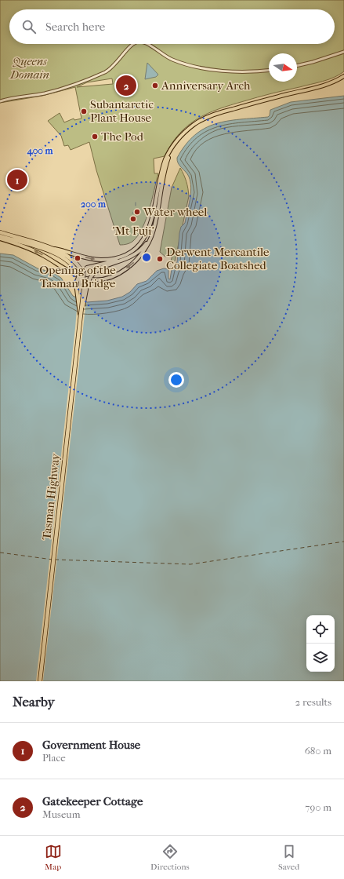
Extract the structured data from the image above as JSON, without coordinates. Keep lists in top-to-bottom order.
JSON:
{
  "streets": {
    "highway": ["Tasman Highway"]
  },
  "parks": ["Queens Domain"],
  "places": [
    "Anniversary Arch",
    "Subantarctic Plant House",
    "The Pod",
    "Water wheel",
    "'Mt Fuji'",
    "Opening of the Tasman Bridge",
    "Derwent Mercantile Collegiate Boatshed"
  ],
  "north": "right",
  "page": {
    "search": "Search here",
    "pins": ["2", "1"],
    "heading": ["Nearby", "2 results"],
    "list": [
      {
        "mark": "1",
        "name": "Government House",
        "note": "Place",
        "value": "680 m"
      },
      {
        "mark": "2",
        "name": "Gatekeeper Cottage",
        "note": "Museum",
        "value": "790 m"
      }
    ],
    "nav": ["Map", "Directions", "Saved"]
  },
  "rings": ["400 m", "200 m"]
}
